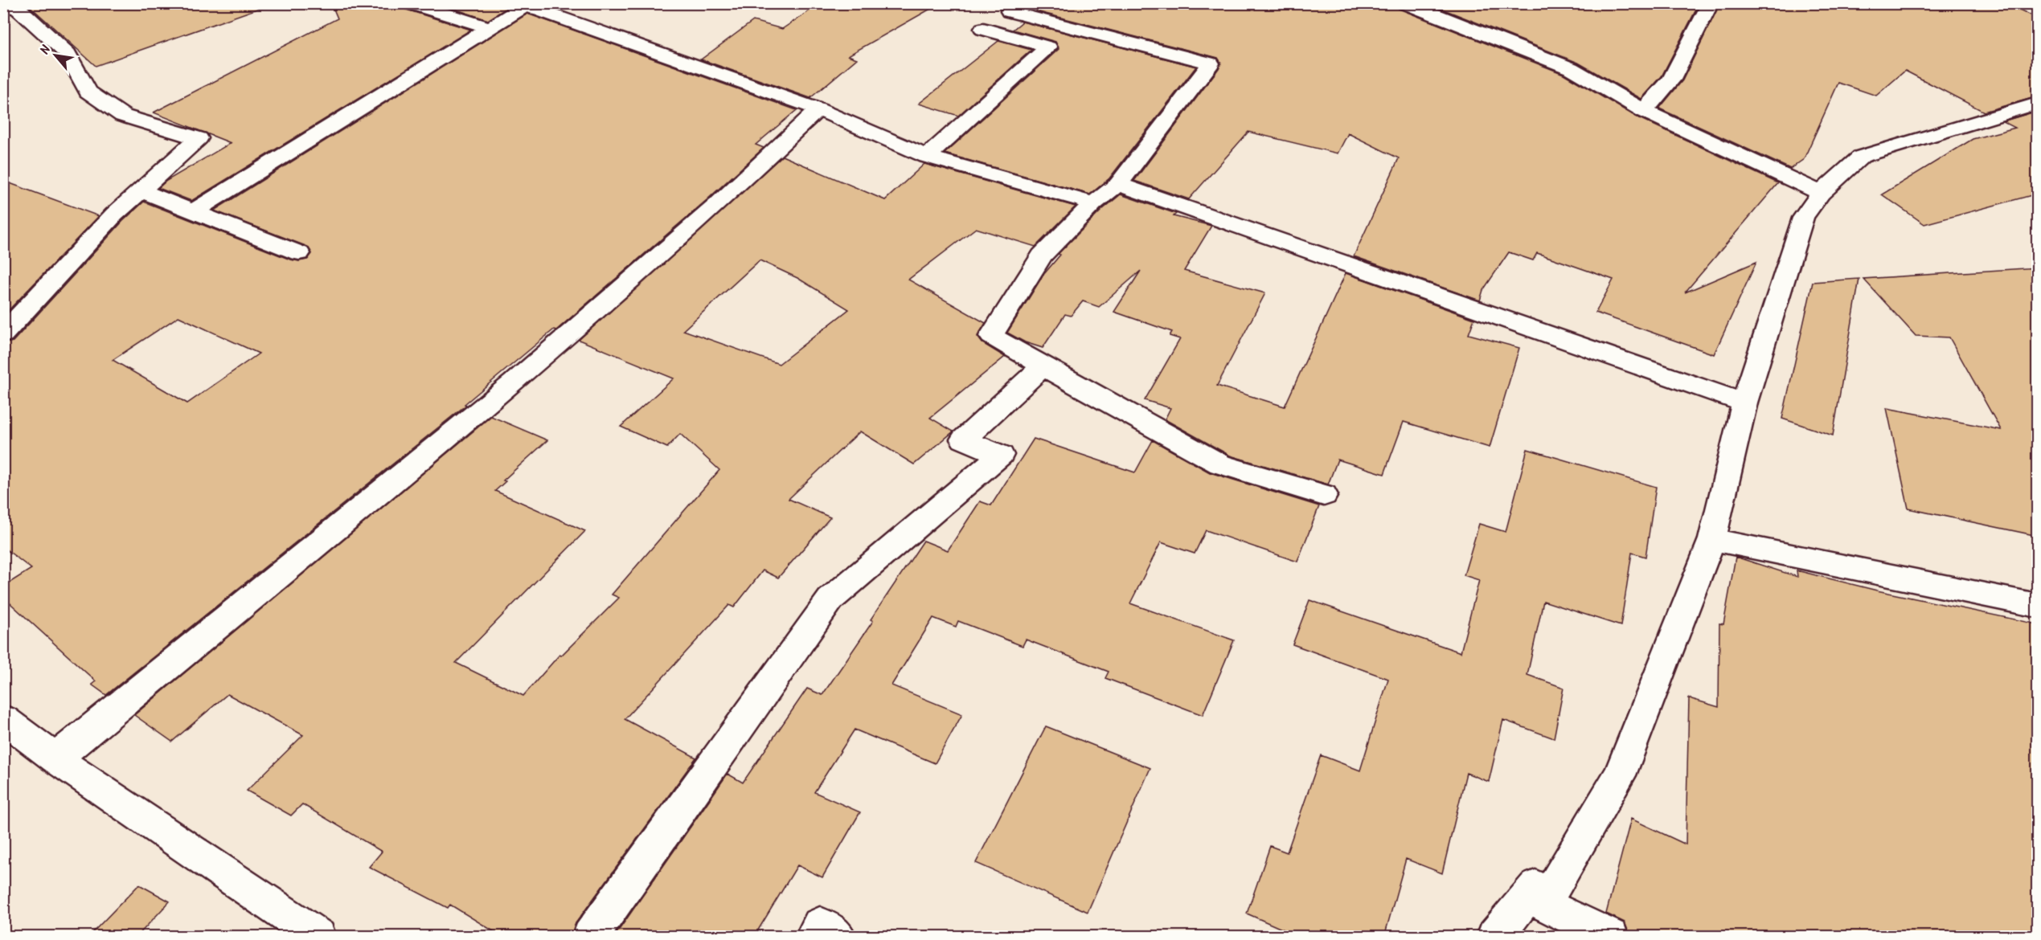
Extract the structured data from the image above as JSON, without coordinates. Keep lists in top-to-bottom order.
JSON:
{
  "north": "top left"
}
